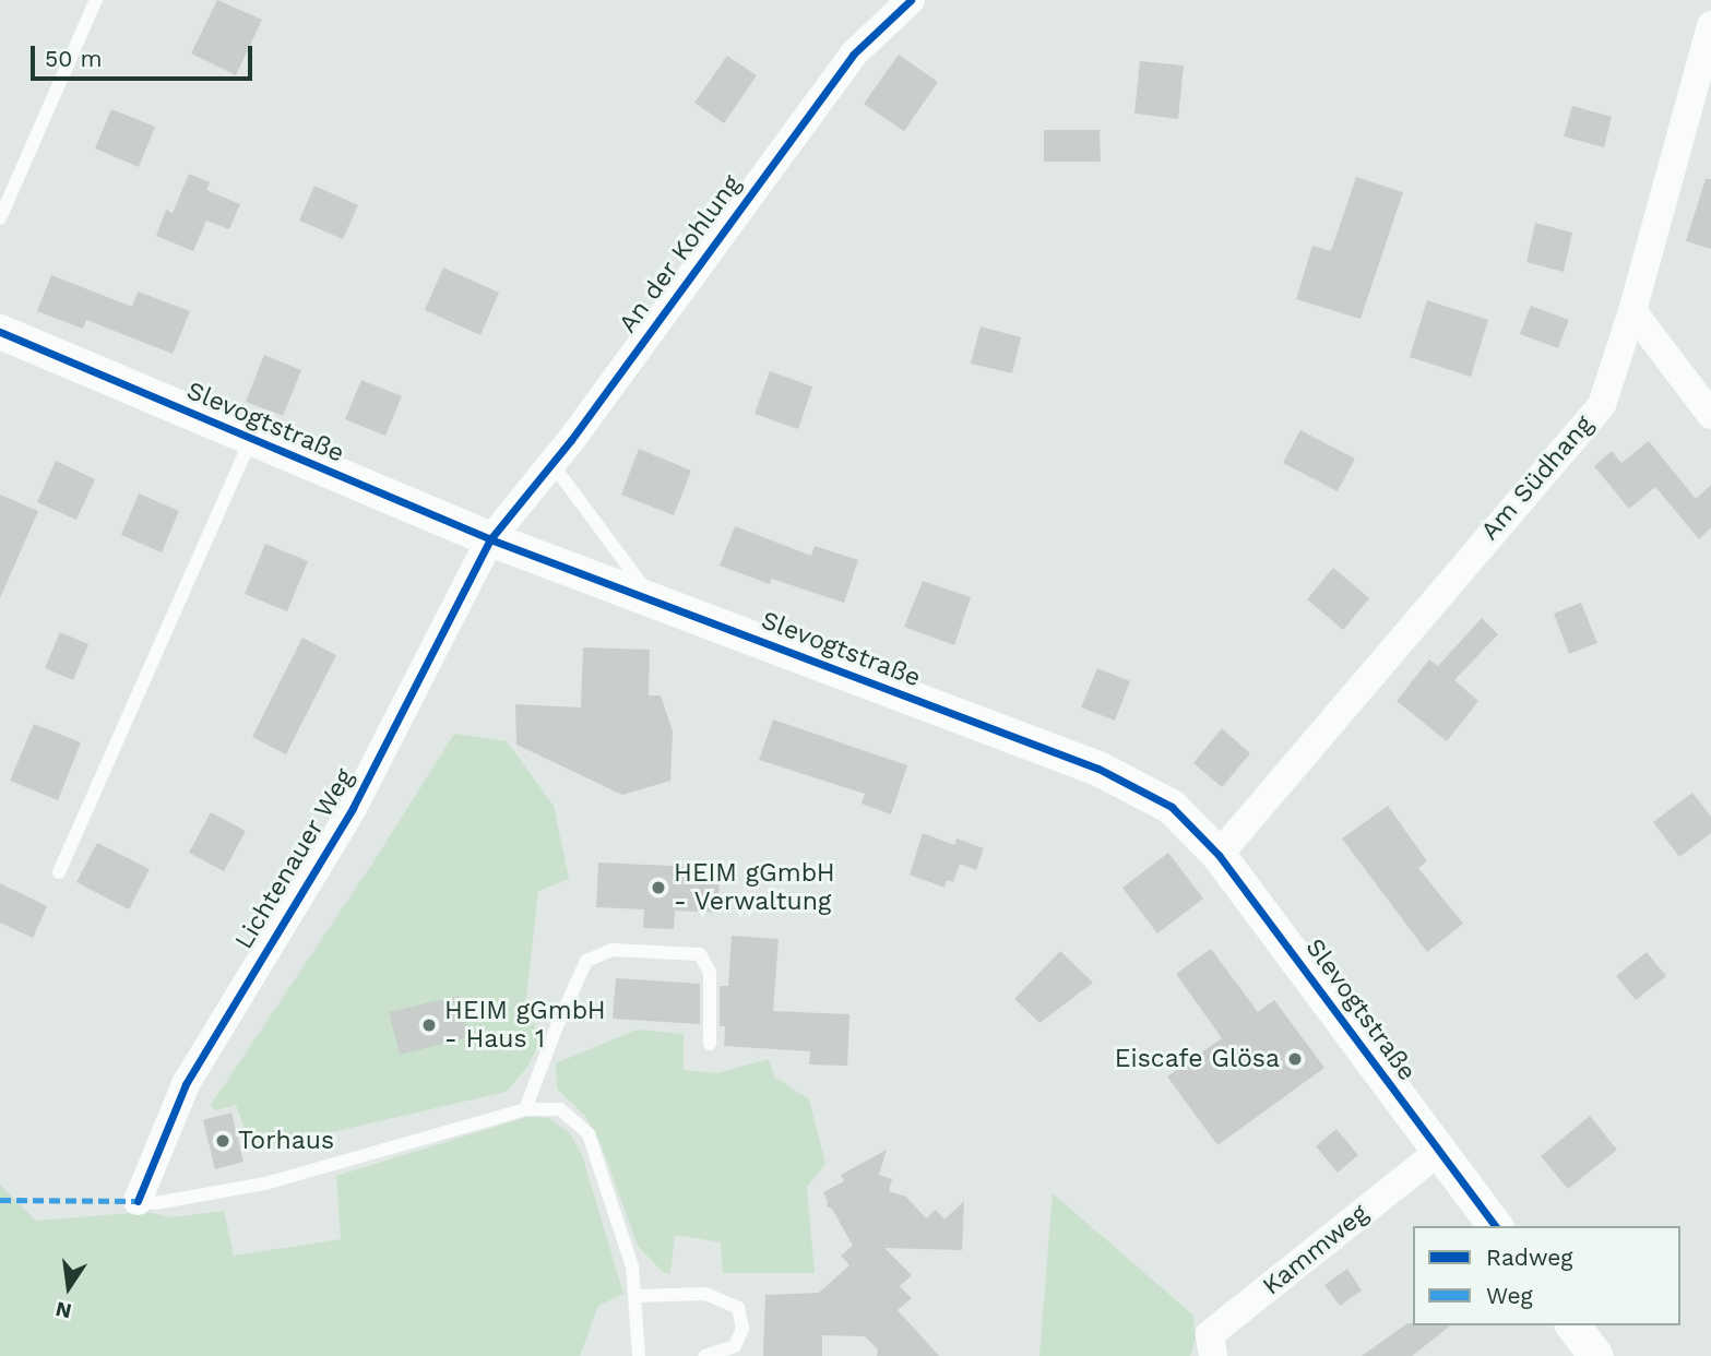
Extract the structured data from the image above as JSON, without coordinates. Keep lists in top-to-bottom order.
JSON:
{
  "streets": {
    "street": [
      "An der Kohlung",
      "Slevogtstraße",
      "Am Südhang",
      "Lichtenauer Weg",
      "Kammweg"
    ]
  },
  "crossings": [
    ["An der Kohlung", "Slevogtstraße"],
    ["An der Kohlung", "Lichtenauer Weg"],
    ["Slevogtstraße", "Am Südhang"],
    ["Slevogtstraße", "Lichtenauer Weg"],
    ["Slevogtstraße", "Kammweg"]
  ],
  "places": [
    "HEIM gGmbH - Verwaltung",
    "HEIM gGmbH - Haus 1",
    "Eiscafe Glösa",
    "Torhaus"
  ],
  "legend": ["Radweg", "Weg"],
  "scale_bar": "50 m",
  "north": "bottom"
}
